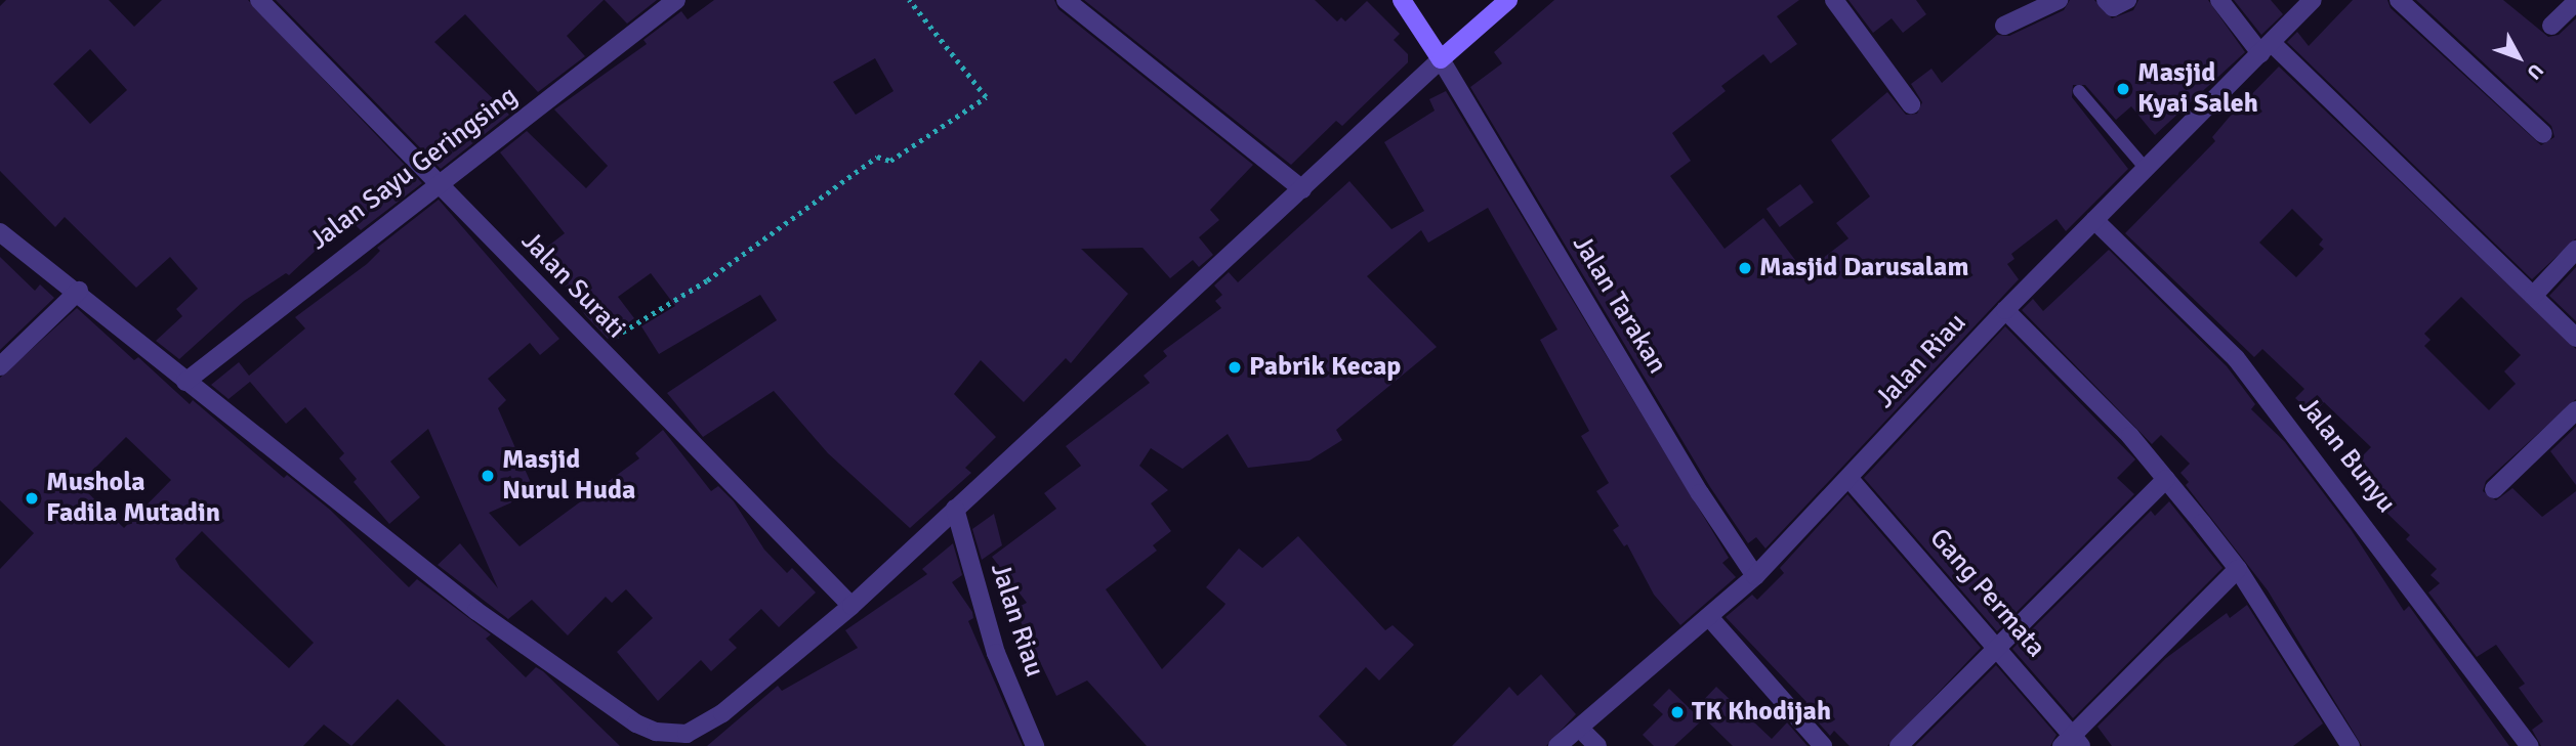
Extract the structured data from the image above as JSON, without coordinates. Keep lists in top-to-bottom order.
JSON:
{
  "streets": {
    "street": [
      "Jalan Sayu Geringsing",
      "Jalan Surati",
      "Jalan Tarakan",
      "Jalan Riau",
      "Jalan Bunyu",
      "Gang Permata"
    ]
  },
  "crossings": [
    ["Jalan Sayu Geringsing", "Jalan Surati"],
    ["Jalan Tarakan", "Jalan Riau"],
    ["Jalan Riau", "Jalan Bunyu"],
    ["Jalan Riau", "Gang Permata"]
  ],
  "places": [
    "Masjid Kyai Saleh",
    "Masjid Darusalam",
    "Pabrik Kecap",
    "Masjid Nurul Huda",
    "Mushola Fadila Mutadin",
    "TK Khodijah"
  ],
  "north": "bottom right"
}
